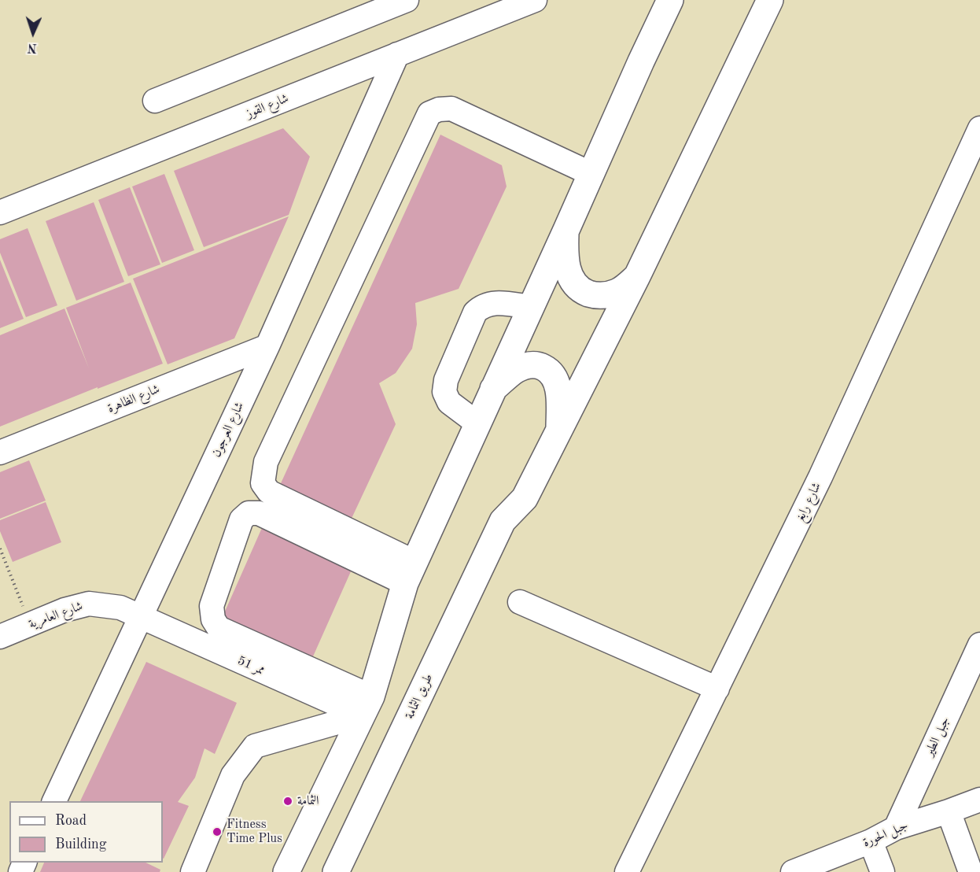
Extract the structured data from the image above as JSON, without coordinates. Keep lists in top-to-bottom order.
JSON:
{
  "streets": {
    "main road": ["طريق الثمامة"],
    "street": [
      "شارع القوز",
      "شارع الظاهرة",
      "شارع العرجون",
      "شارع رابغ",
      "شارع العامرية",
      "ممر 51",
      "جبل الطير",
      "جبل الحورة"
    ]
  },
  "crossings": [
    ["شارع القوز", "شارع العرجون"],
    ["شارع الظاهرة", "شارع العرجون"],
    ["شارع العرجون", "شارع العامرية"],
    ["شارع العرجون", "ممر 51"],
    ["شارع العامرية", "ممر 51"],
    ["جبل الطير", "جبل الحورة"]
  ],
  "places": ["الثمامة", "Fitness Time Plus"],
  "legend": ["Road", "Building"],
  "north": "bottom"
}
